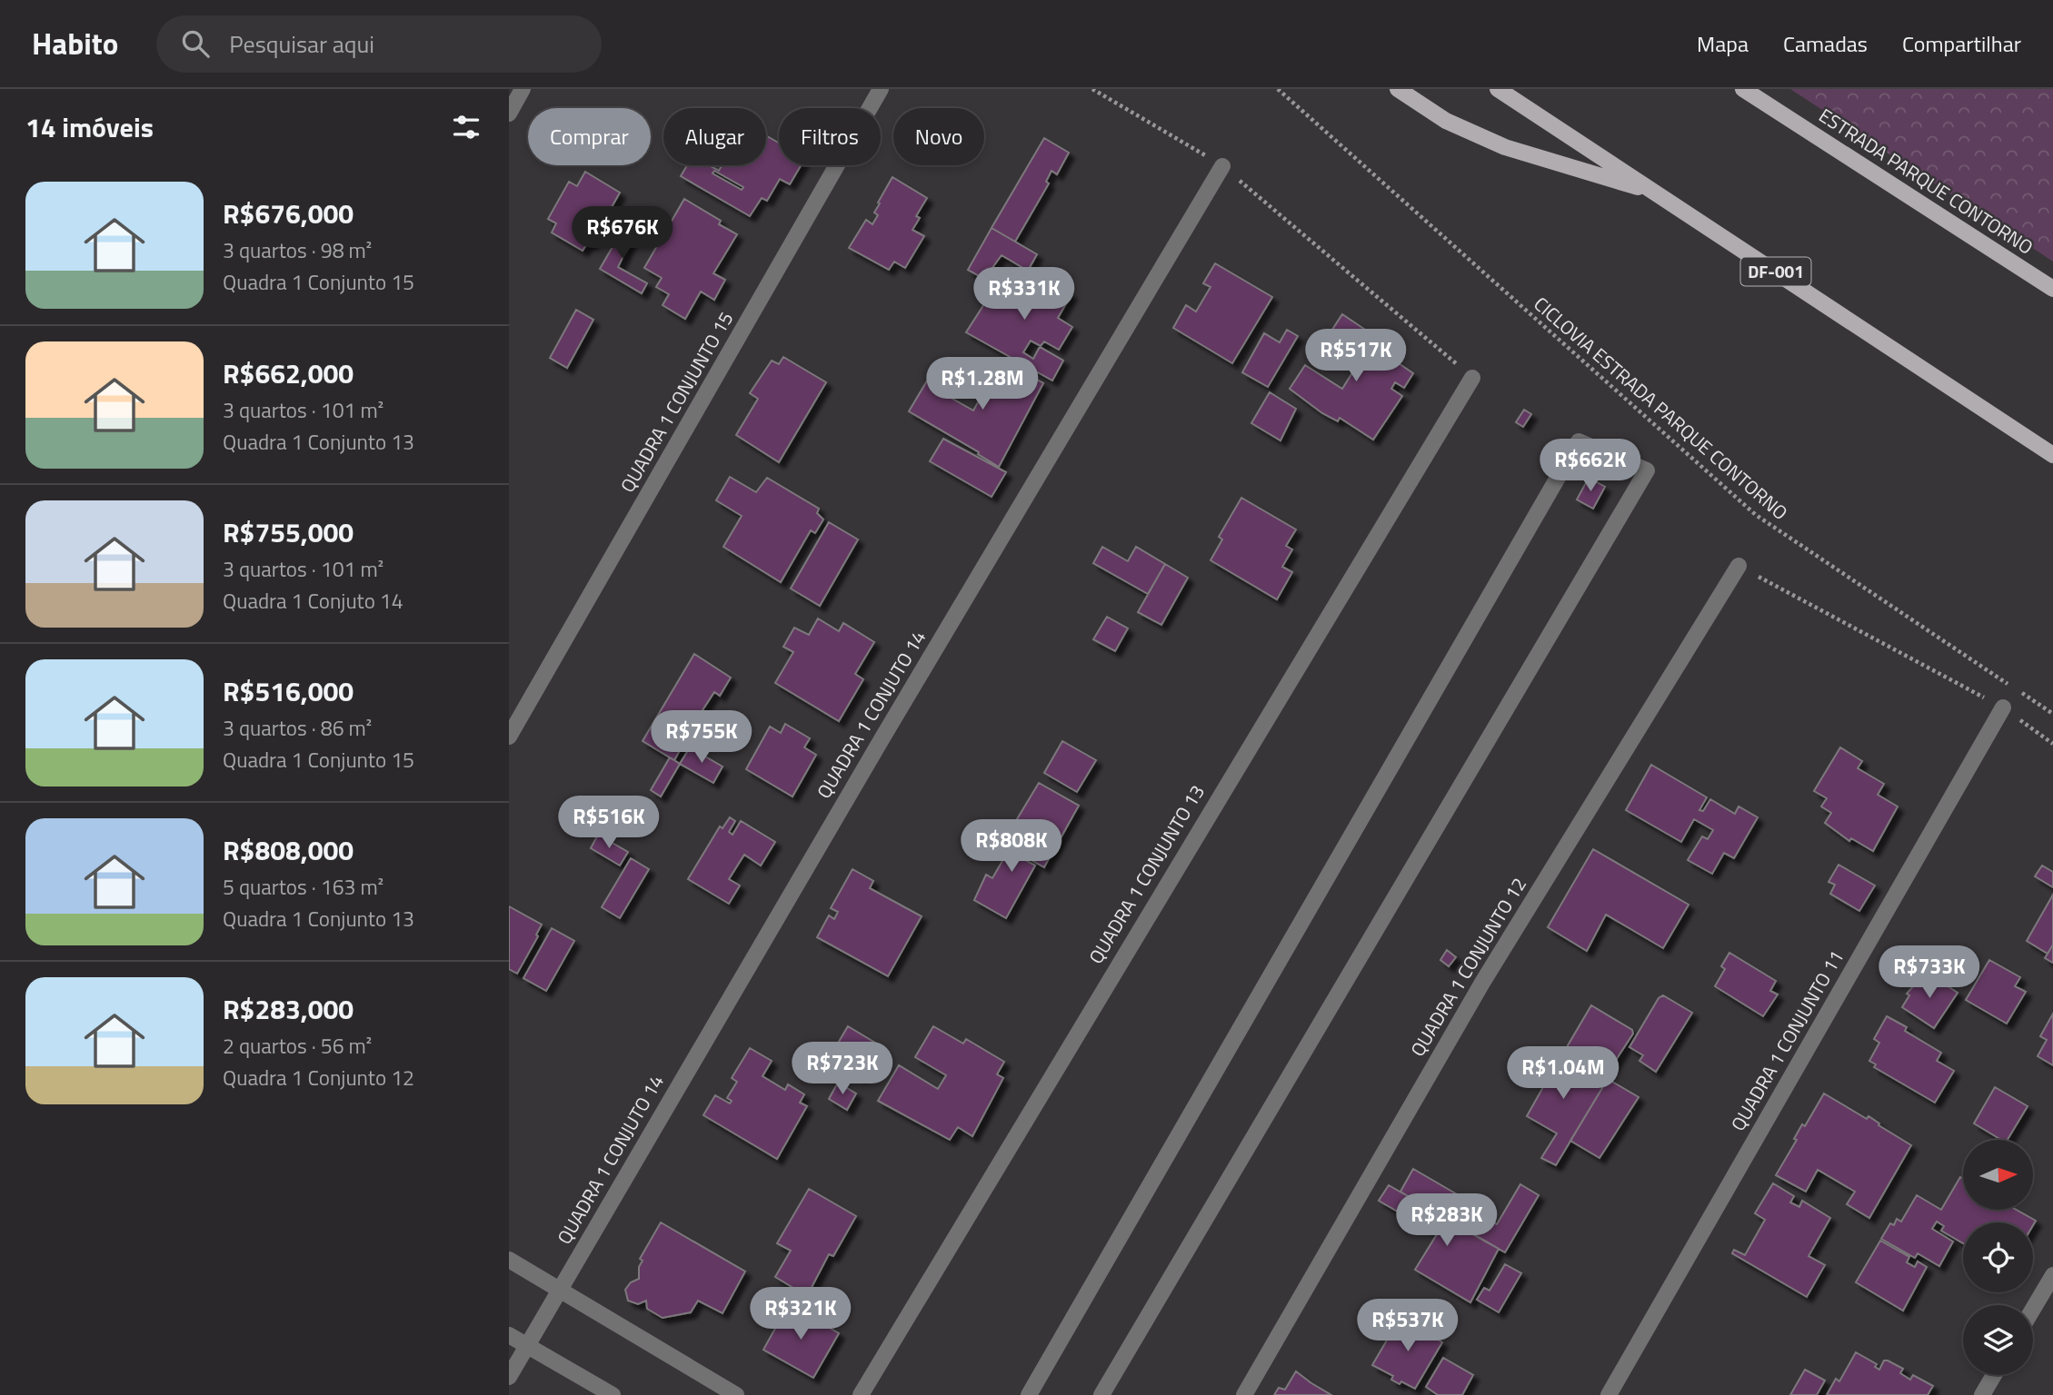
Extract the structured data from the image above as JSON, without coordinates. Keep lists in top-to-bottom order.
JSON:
{
  "streets": {
    "main road": ["ESTRADA PARQUE CONTORNO", "DF-001"],
    "street": [
      "QUADRA 1 CONJUNTO 15",
      "QUADRA 1 CONJUTO 14",
      "QUADRA 1 CONJUNTO 13",
      "QUADRA 1 CONJUNTO 12",
      "QUADRA 1 CONJUNTO 11"
    ],
    "path": ["CICLOVIA ESTRADA PARQUE CONTORNO"]
  },
  "north": "right",
  "page": {
    "header": "Habito",
    "search": "Pesquisar aqui",
    "nav": ["Mapa", "Camadas", "Compartilhar"],
    "heading": "14 imóveis",
    "chip": [
      "Comprar",
      "Alugar",
      "Filtros",
      "Novo"
    ],
    "list": [
      {
        "name": "R$676,000",
        "note": "3 quartos · 98 m² · Quadra 1 Conjunto 15"
      },
      {
        "name": "R$662,000",
        "note": "3 quartos · 101 m² · Quadra 1 Conjunto 13"
      },
      {
        "name": "R$755,000",
        "note": "3 quartos · 101 m² · Quadra 1 Conjuto 14"
      },
      {
        "name": "R$516,000",
        "note": "3 quartos · 86 m² · Quadra 1 Conjunto 15"
      },
      {
        "name": "R$808,000",
        "note": "5 quartos · 163 m² · Quadra 1 Conjunto 13"
      },
      {
        "name": "R$283,000",
        "note": "2 quartos · 56 m² · Quadra 1 Conjunto 12"
      }
    ],
    "price": [
      "R$676K",
      "R$331K",
      "R$517K",
      "R$1.28M",
      "R$662K",
      "R$755K",
      "R$516K",
      "R$808K",
      "R$733K",
      "R$723K",
      "R$1.04M",
      "R$283K",
      "R$321K",
      "R$537K"
    ]
  }
}
